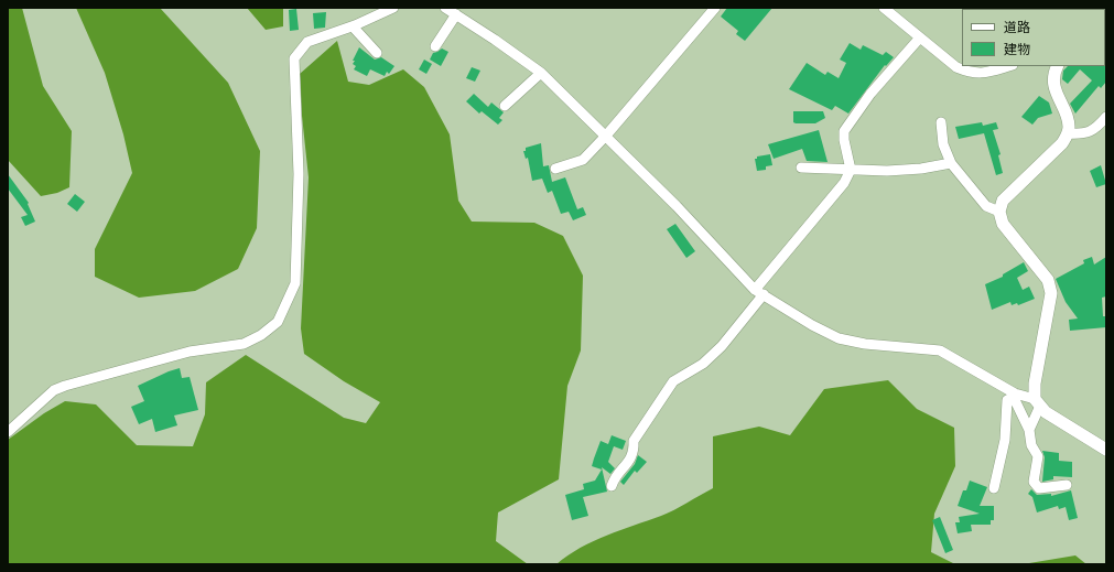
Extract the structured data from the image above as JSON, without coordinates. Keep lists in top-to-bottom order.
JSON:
{
  "legend": ["道路", "建物"]
}
